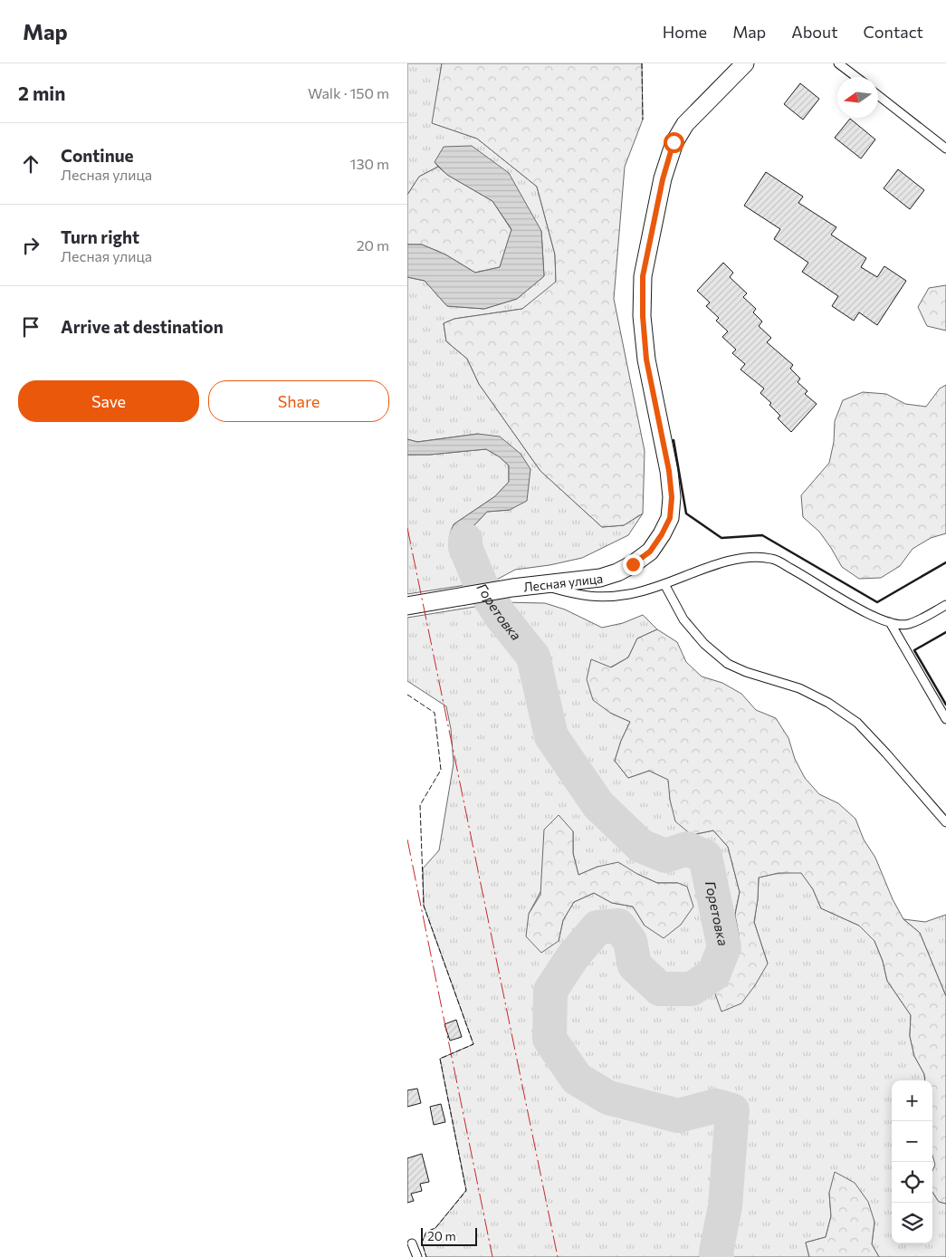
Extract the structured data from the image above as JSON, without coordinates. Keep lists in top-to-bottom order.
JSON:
{
  "streets": {
    "street": ["Лесная улица"]
  },
  "water": ["Горетовка"],
  "scale_bar": "20 m",
  "north": "left",
  "page": {
    "header": "Map",
    "nav": [
      "Home",
      "Map",
      "About",
      "Contact"
    ],
    "heading": ["2 min", "Walk · 150 m"],
    "list": [
      ["Continue", "Лесная улица", "130 m"],
      ["Turn right", "Лесная улица", "20 m"],
      "Arrive at destination"
    ],
    "buttons": ["Save", "Share"],
    "map_buttons": ["+", "−"],
    "scale": "20 m"
  }
}
